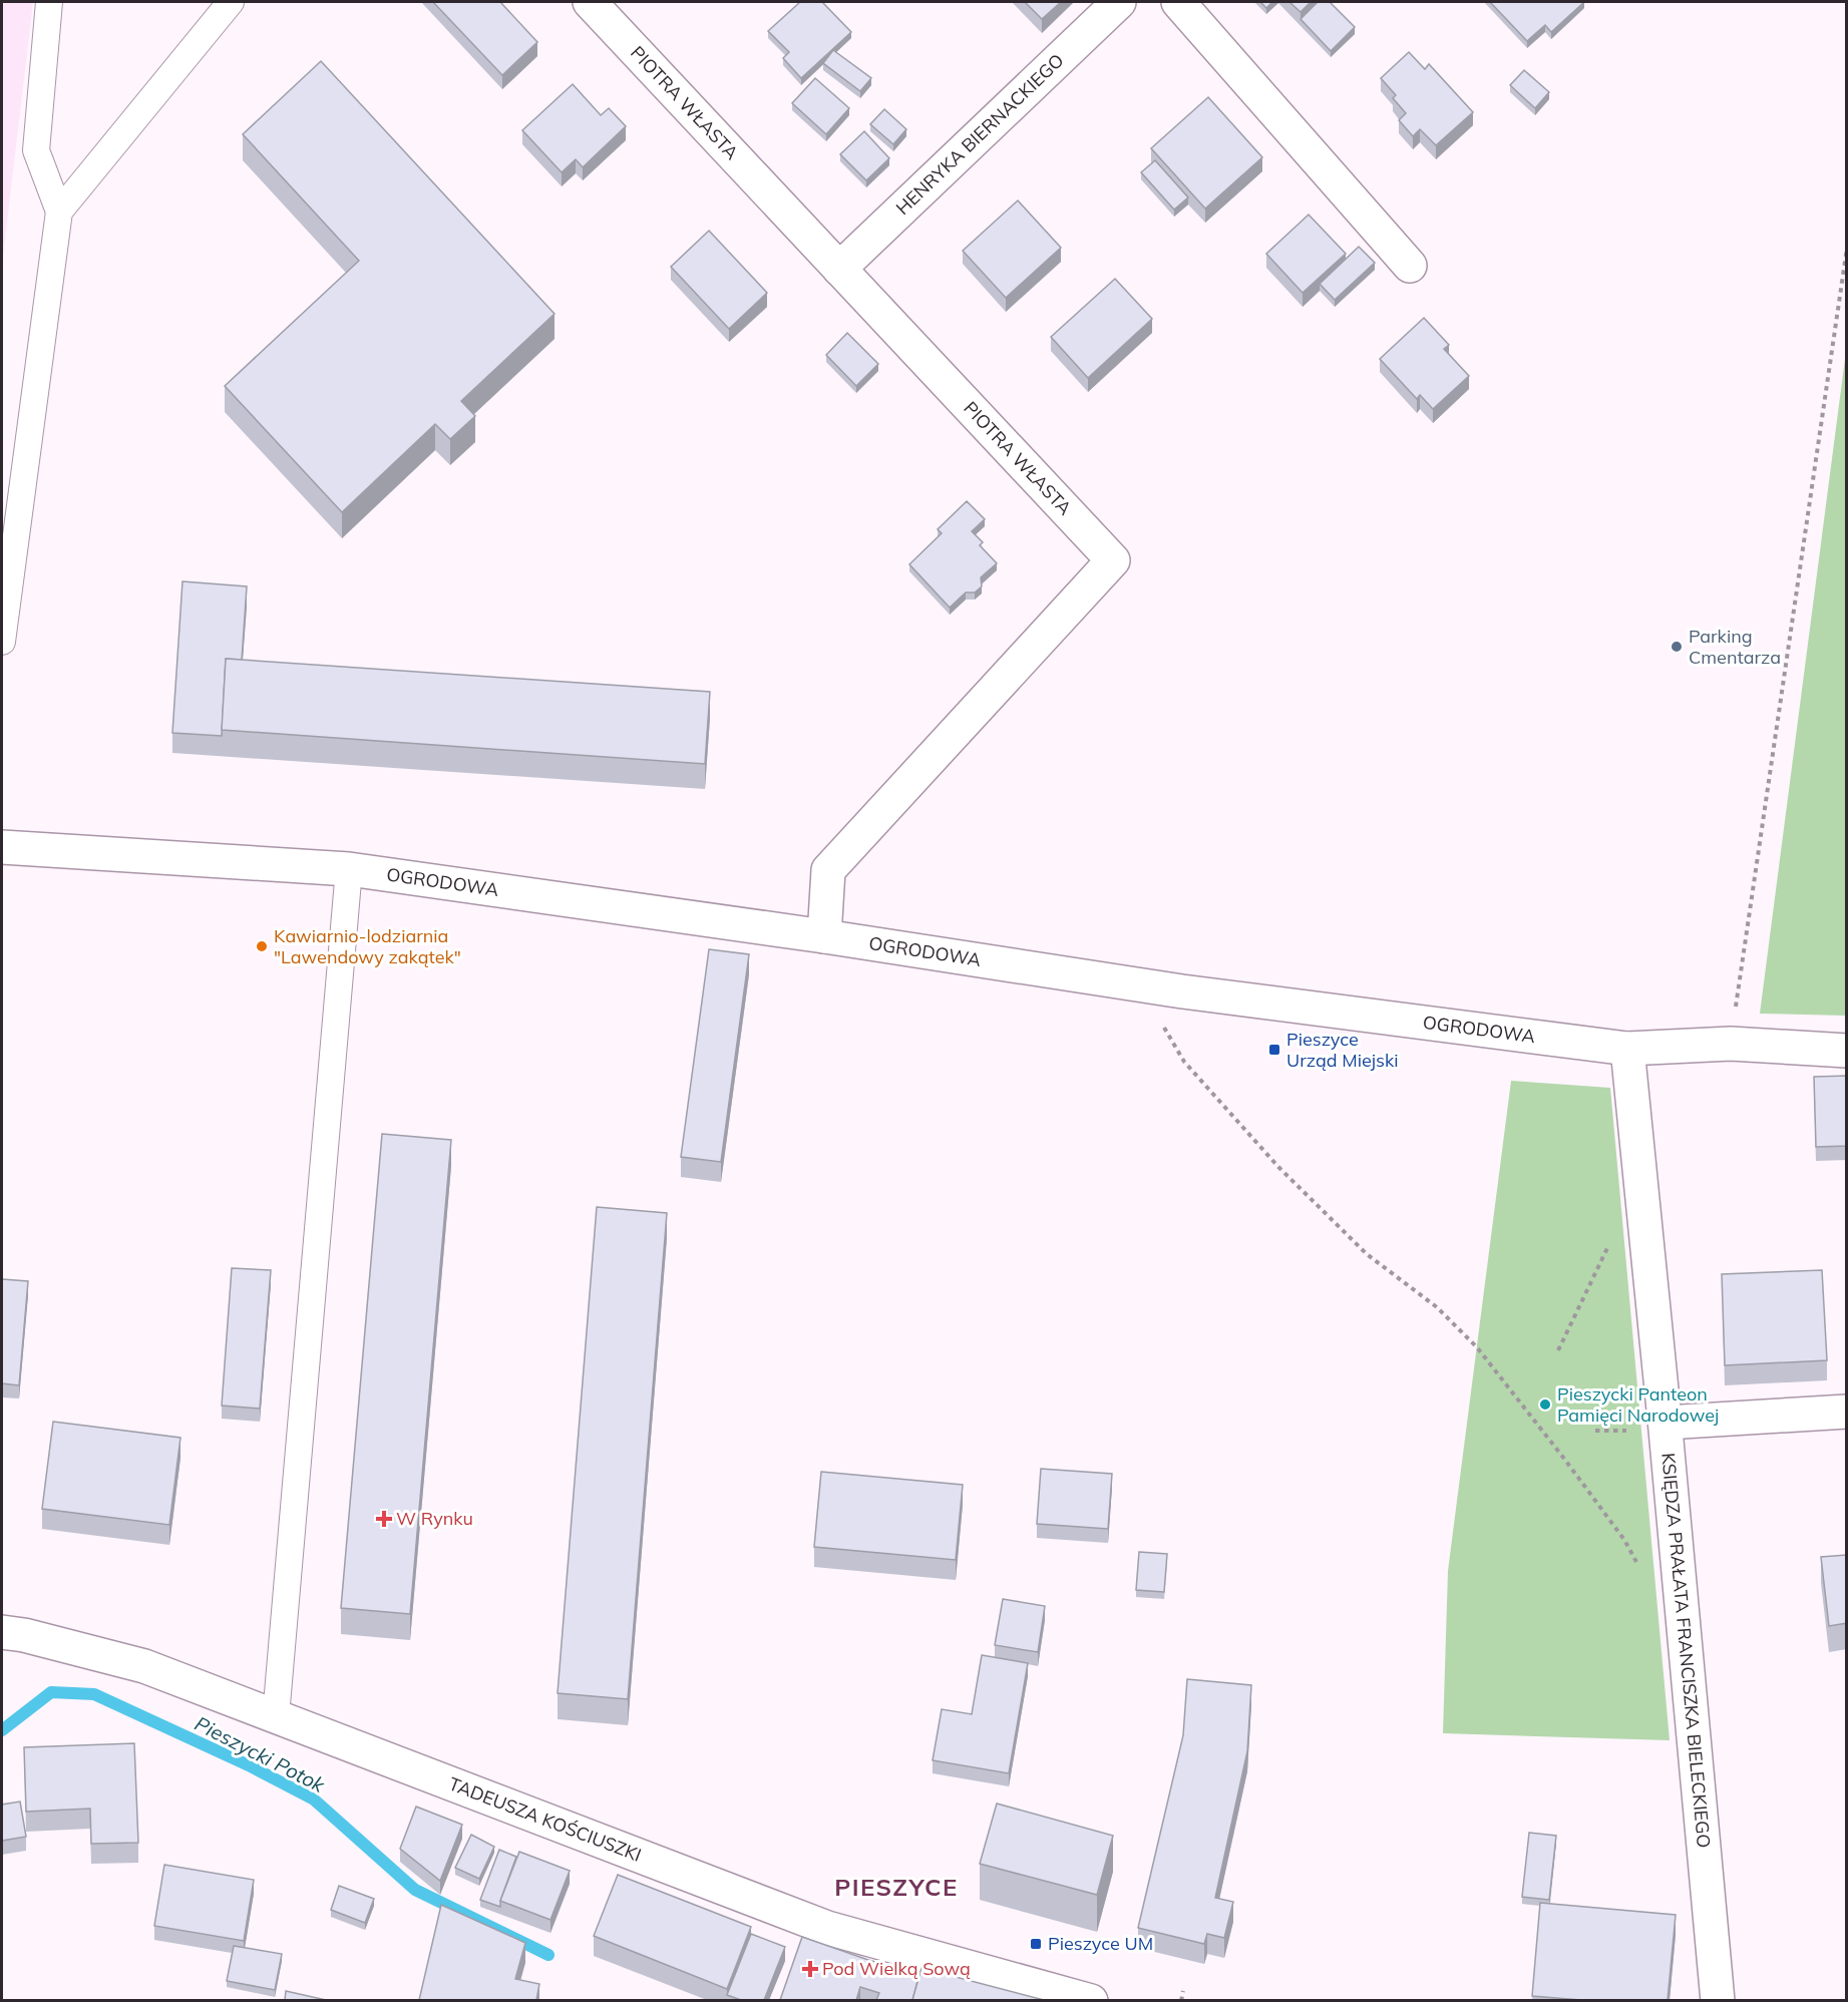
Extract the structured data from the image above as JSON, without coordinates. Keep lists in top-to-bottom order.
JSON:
{
  "streets": {
    "street": [
      "PIOTRA WŁASTA",
      "HENRYKA BIERNACKIEGO",
      "OGRODOWA",
      "KSIĘDZA PRAŁATA FRANCISZKA BIELECKIEGO",
      "TADEUSZA KOŚCIUSZKI"
    ]
  },
  "crossings": [
    ["PIOTRA WŁASTA", "HENRYKA BIERNACKIEGO"],
    ["PIOTRA WŁASTA", "OGRODOWA"],
    ["OGRODOWA", "KSIĘDZA PRAŁATA FRANCISZKA BIELECKIEGO"]
  ],
  "districts": ["PIESZYCE"],
  "water": ["Pieszycki Potok"],
  "places": {
    "other": ["Parking Cmentarza", "Kawiarnio-lodziarnia \"Lawendowy zakątek\"", "Pieszycki Panteon Pamięci Narodowej"],
    "transit": ["Pieszyce Urząd Miejski", "Pieszyce UM"],
    "health": ["W Rynku", "Pod Wielką Sową"]
  }
}
